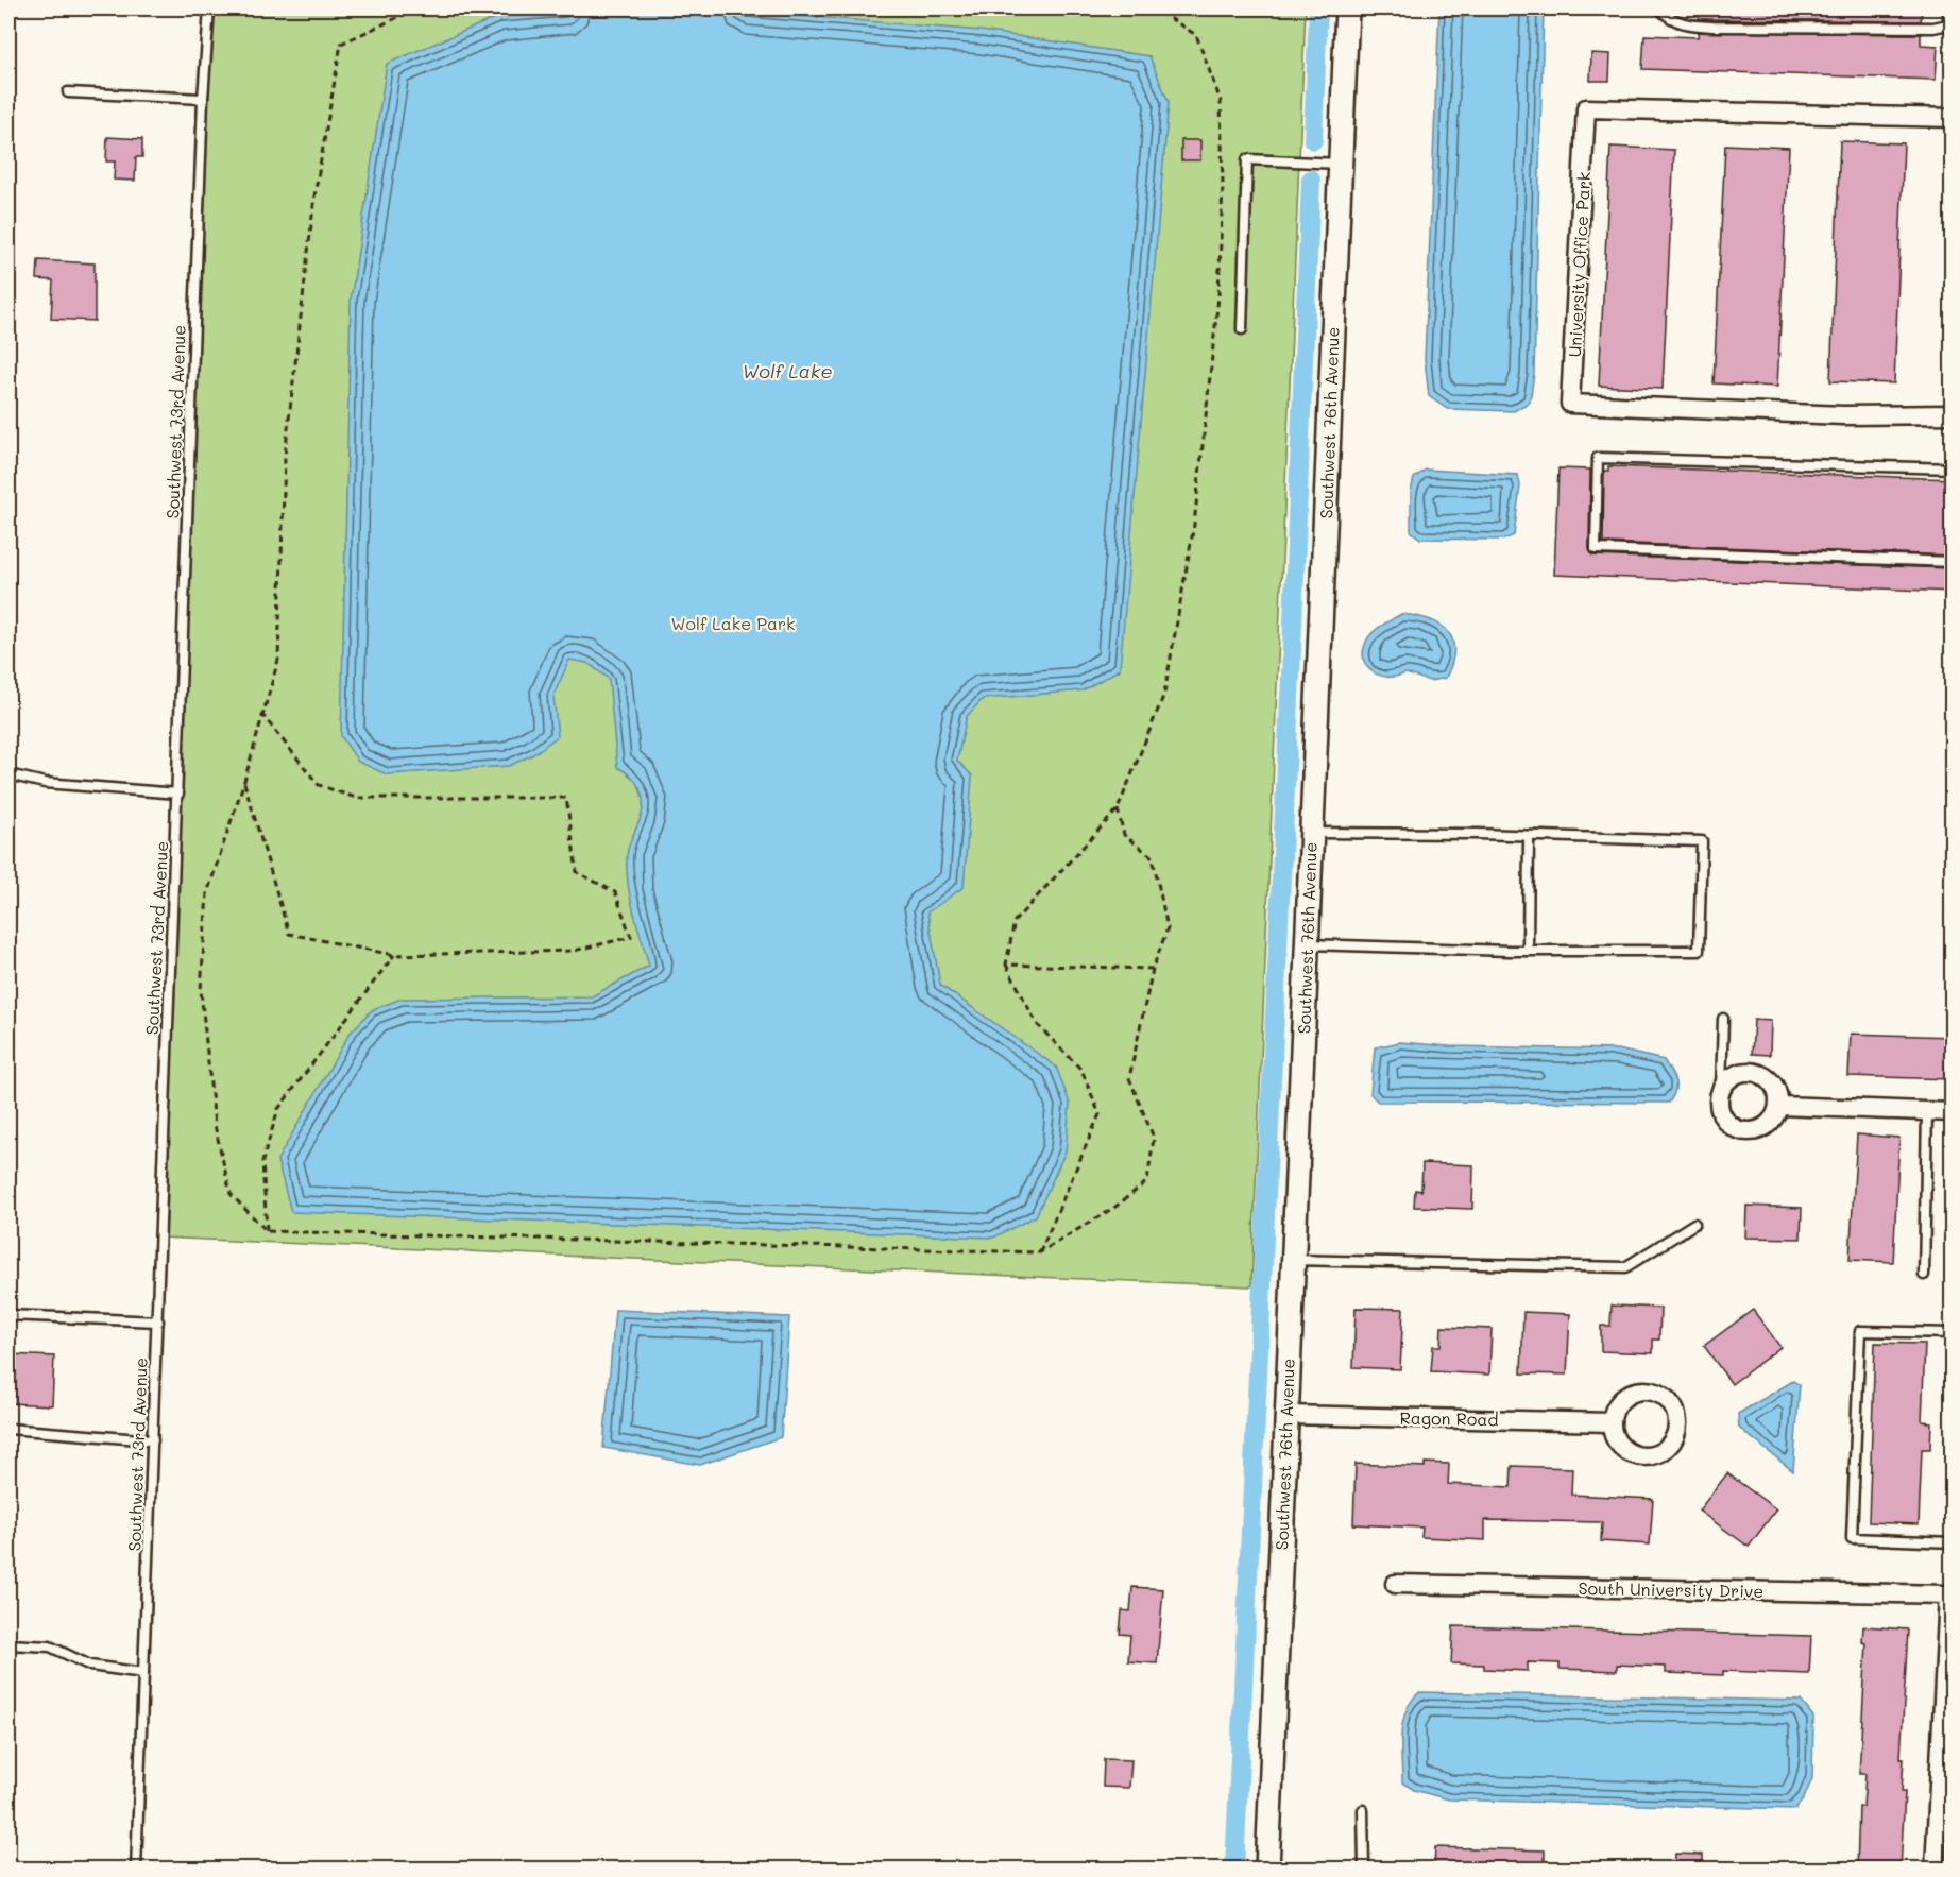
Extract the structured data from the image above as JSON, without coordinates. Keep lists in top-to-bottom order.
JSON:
{
  "streets": {
    "street": [
      "University Office Park",
      "Southwest 76th Avenue",
      "Ragon Road",
      "South University Drive"
    ],
    "lane": ["Southwest 73rd Avenue"]
  },
  "crossings": [
    ["Southwest 76th Avenue", "Ragon Road"]
  ],
  "water": ["Wolf Lake"],
  "parks": ["Wolf Lake Park"]
}
